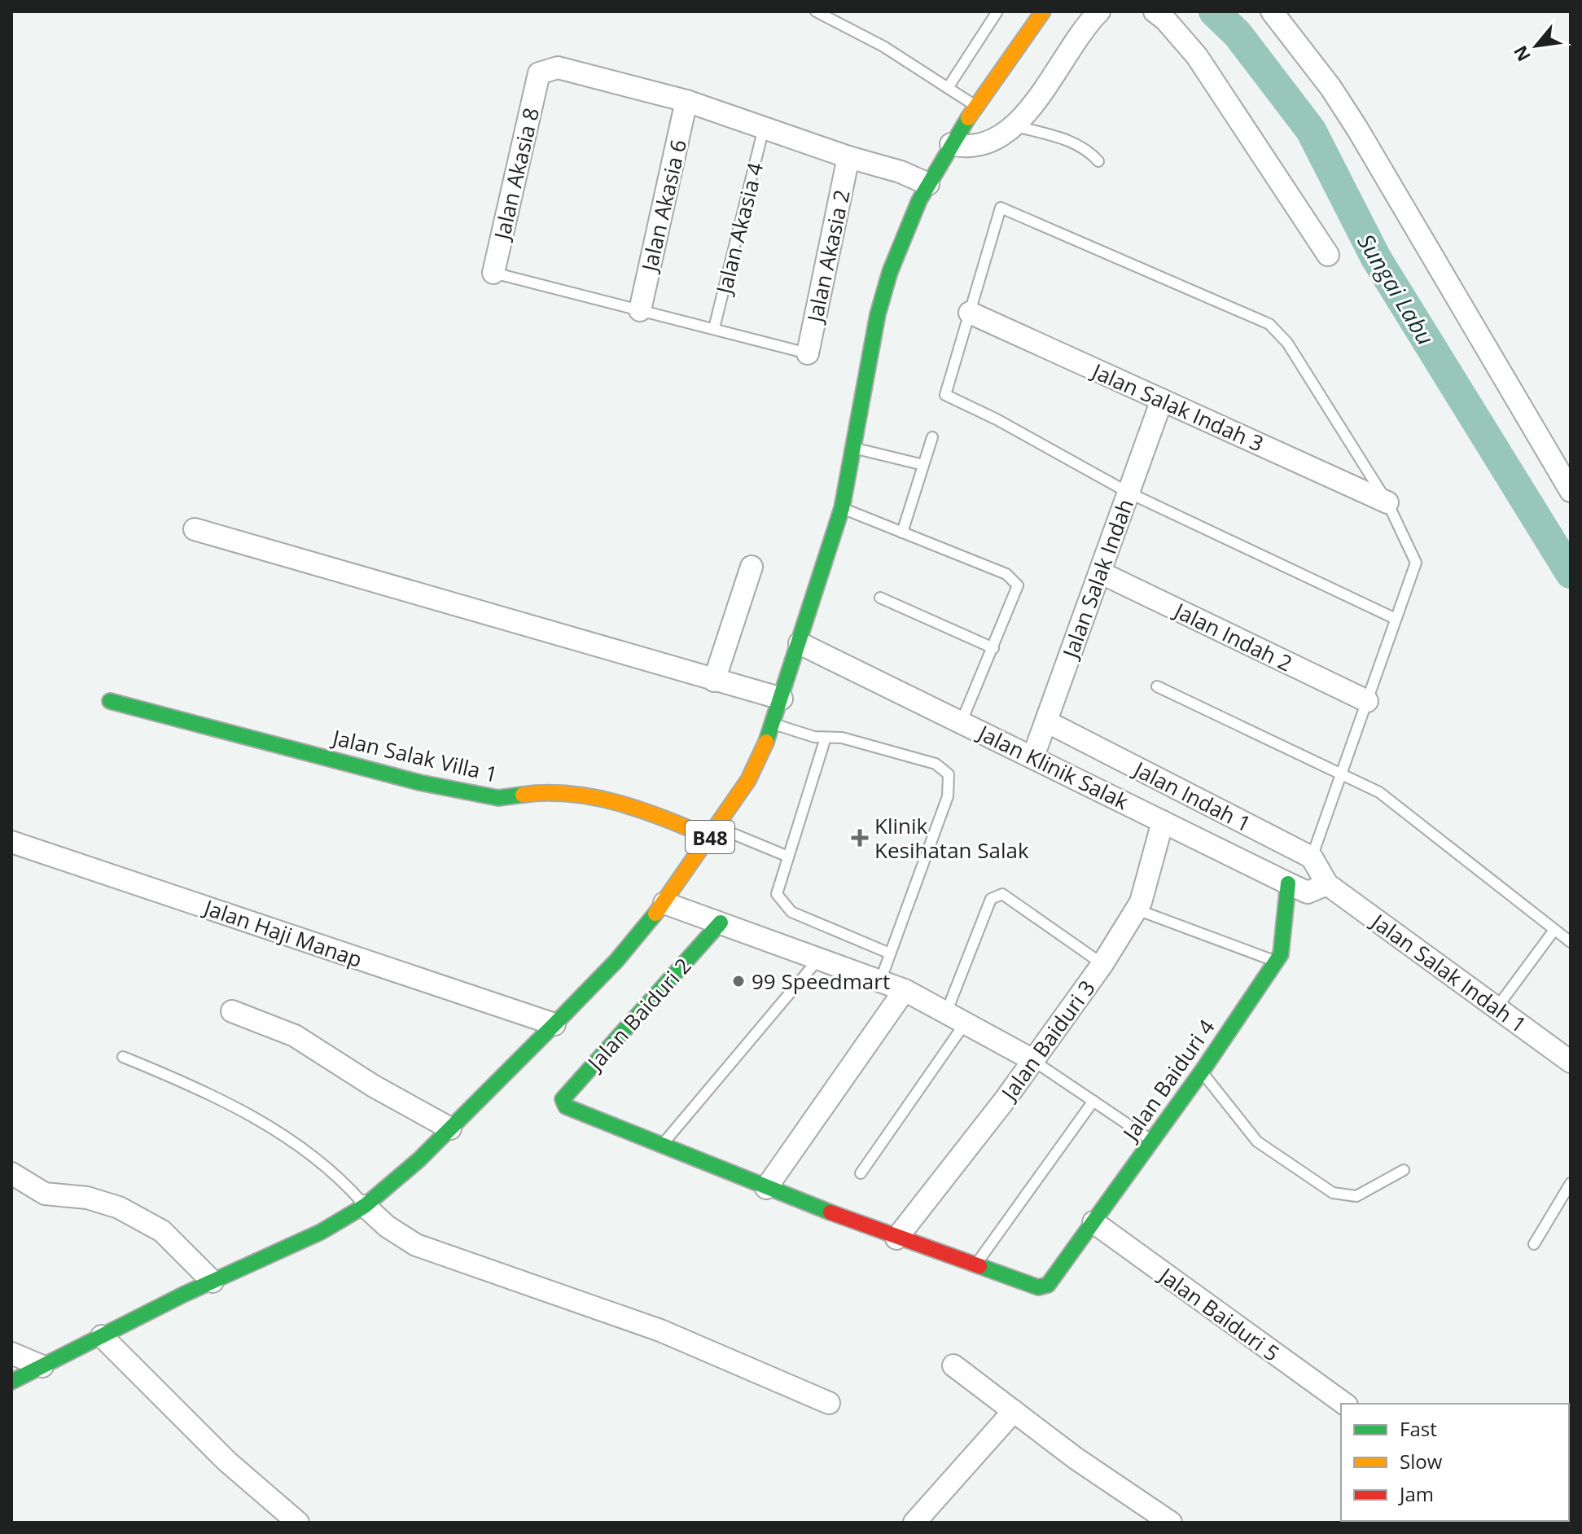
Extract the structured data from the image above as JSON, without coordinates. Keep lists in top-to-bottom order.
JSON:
{
  "streets": {
    "street": [
      "Jalan Akasia 8",
      "Jalan Akasia 6",
      "Jalan Akasia 2",
      "Jalan Salak Indah 3",
      "Jalan Salak Indah",
      "Jalan Indah 2",
      "Jalan Salak Villa 1",
      "Jalan Klinik Salak",
      "Jalan Indah 1",
      "B48",
      "Jalan Haji Manap",
      "Jalan Salak Indah 1",
      "Jalan Baiduri 2",
      "Jalan Baiduri 3",
      "Jalan Baiduri 4",
      "Jalan Baiduri 5"
    ],
    "lane": ["Jalan Akasia 4"]
  },
  "crossings": [
    ["Jalan Akasia 8", "Jalan Akasia 6"],
    ["Jalan Salak Indah 3", "Jalan Salak Indah"],
    ["Jalan Salak Indah", "Jalan Indah 2"],
    ["Jalan Salak Indah", "Jalan Klinik Salak"],
    ["Jalan Salak Indah", "Jalan Indah 1"],
    ["Jalan Salak Villa 1", "B48"],
    ["Jalan Klinik Salak", "B48"],
    ["Jalan Klinik Salak", "Jalan Salak Indah 1"],
    ["Jalan Klinik Salak", "Jalan Baiduri 3"],
    ["Jalan Klinik Salak", "Jalan Baiduri 4"],
    ["B48", "Jalan Haji Manap"],
    ["Jalan Salak Indah 1", "Jalan Baiduri 4"],
    ["Jalan Baiduri 4", "Jalan Baiduri 5"]
  ],
  "water": ["Sungai Labu"],
  "places": {
    "health": ["Klinik Kesihatan Salak"],
    "other": ["99 Speedmart"]
  },
  "legend": ["Fast", "Slow", "Jam"],
  "north": "bottom left"
}
